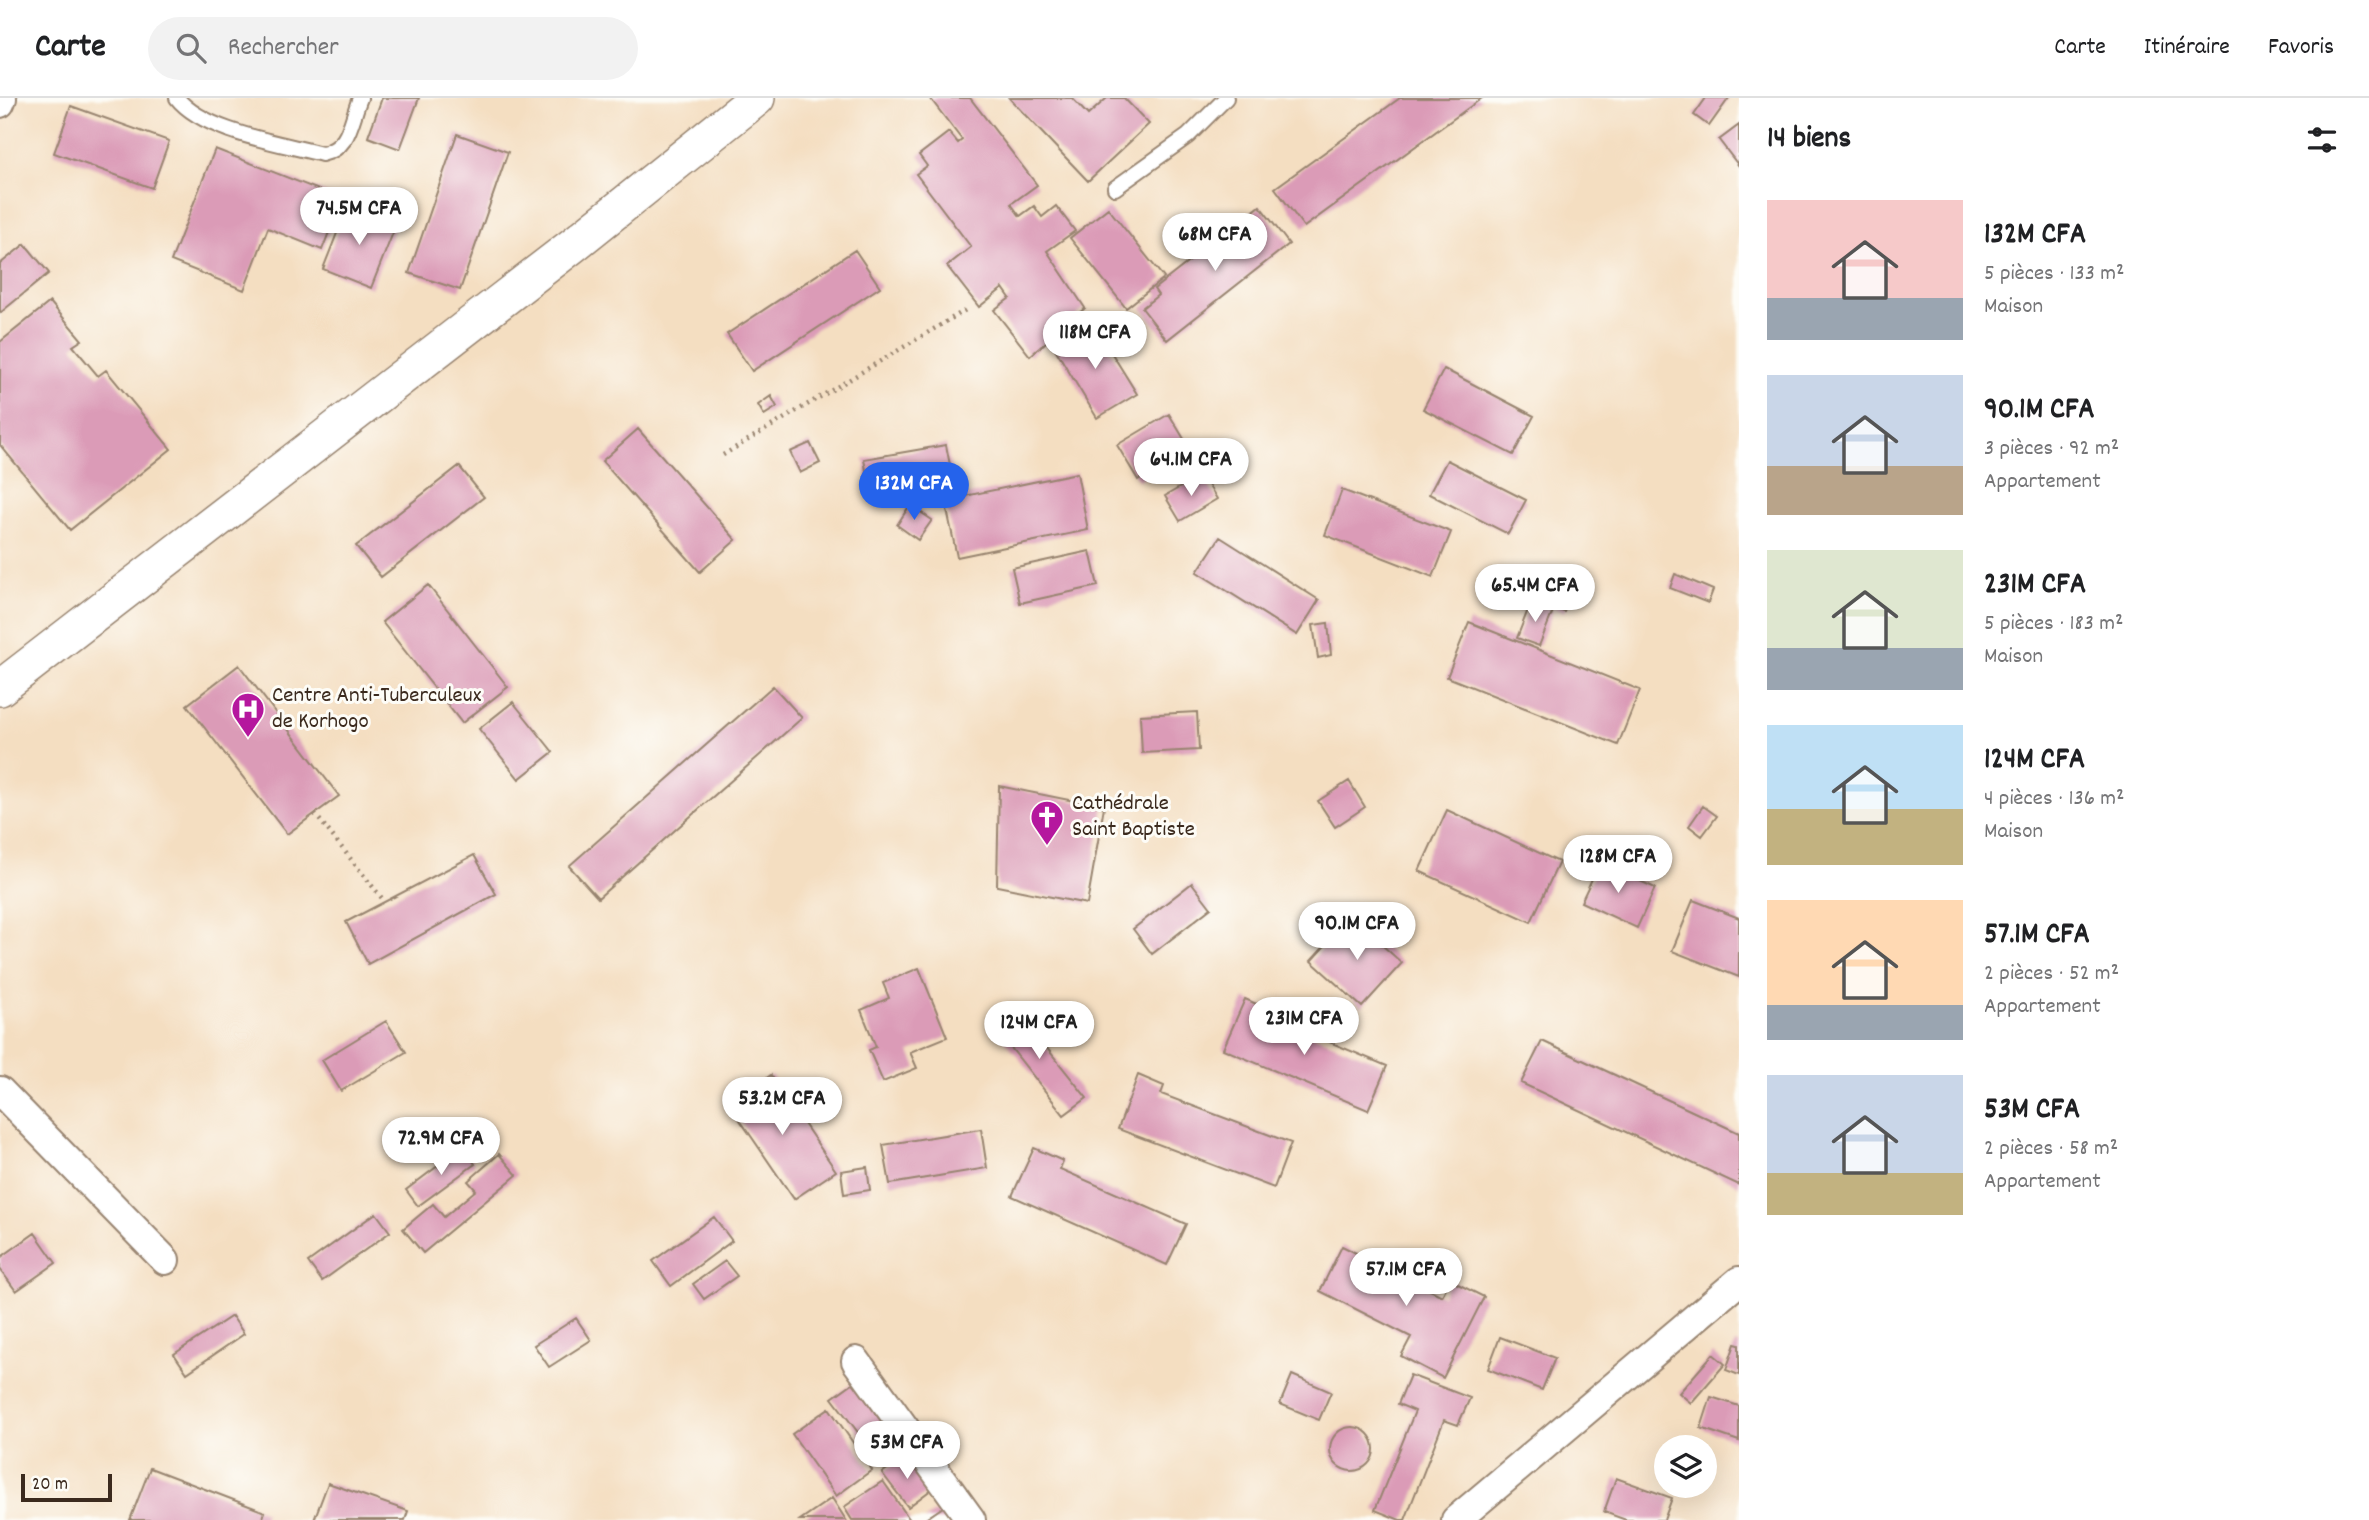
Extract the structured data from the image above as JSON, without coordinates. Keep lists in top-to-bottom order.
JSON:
{
  "places": {
    "hospital": ["Centre Anti-Tuberculeux de Korhogo"],
    "church": ["Cathédrale Saint Baptiste"]
  },
  "scale_bar": "20 m",
  "page": {
    "header": "Carte",
    "search": "Rechercher",
    "nav": ["Carte", "Itinéraire", "Favoris"],
    "heading": "14 biens",
    "list": [
      {
        "name": "132M CFA",
        "note": "5 pièces · 133 m² · Maison"
      },
      {
        "name": "90.1M CFA",
        "note": "3 pièces · 92 m² · Appartement"
      },
      {
        "name": "231M CFA",
        "note": "5 pièces · 183 m² · Maison"
      },
      {
        "name": "124M CFA",
        "note": "4 pièces · 136 m² · Maison"
      },
      {
        "name": "57.1M CFA",
        "note": "2 pièces · 52 m² · Appartement"
      },
      {
        "name": "53M CFA",
        "note": "2 pièces · 58 m² · Appartement"
      }
    ],
    "price": [
      "74.5M CFA",
      "68M CFA",
      "118M CFA",
      "64.1M CFA",
      "132M CFA",
      "65.4M CFA",
      "128M CFA",
      "90.1M CFA",
      "231M CFA",
      "124M CFA",
      "53.2M CFA",
      "72.9M CFA",
      "57.1M CFA",
      "53M CFA"
    ],
    "scale": "20 m"
  }
}
